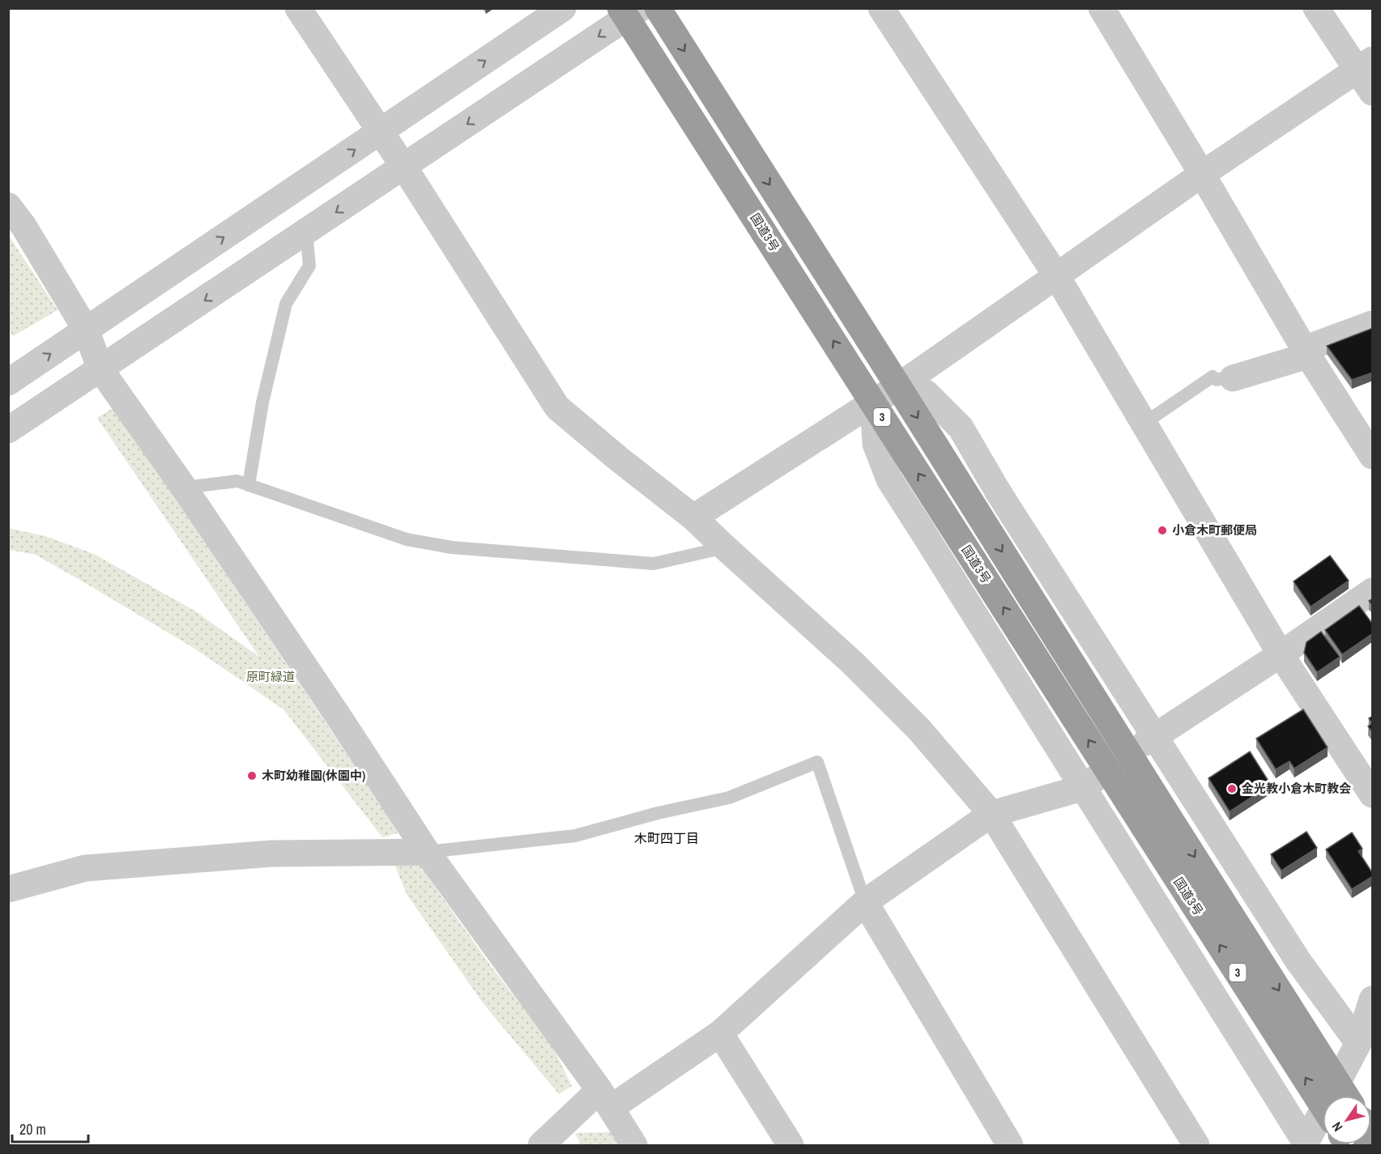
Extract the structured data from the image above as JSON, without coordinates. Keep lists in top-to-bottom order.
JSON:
{
  "streets": {
    "highway": ["国道3号", "3"]
  },
  "districts": ["木町四丁目"],
  "parks": ["原町緑道"],
  "places": ["小倉木町郵便局", "木町幼稚園(休園中)", "金光教小倉木町教会"],
  "scale_bar": "20 m",
  "north": "bottom left"
}
